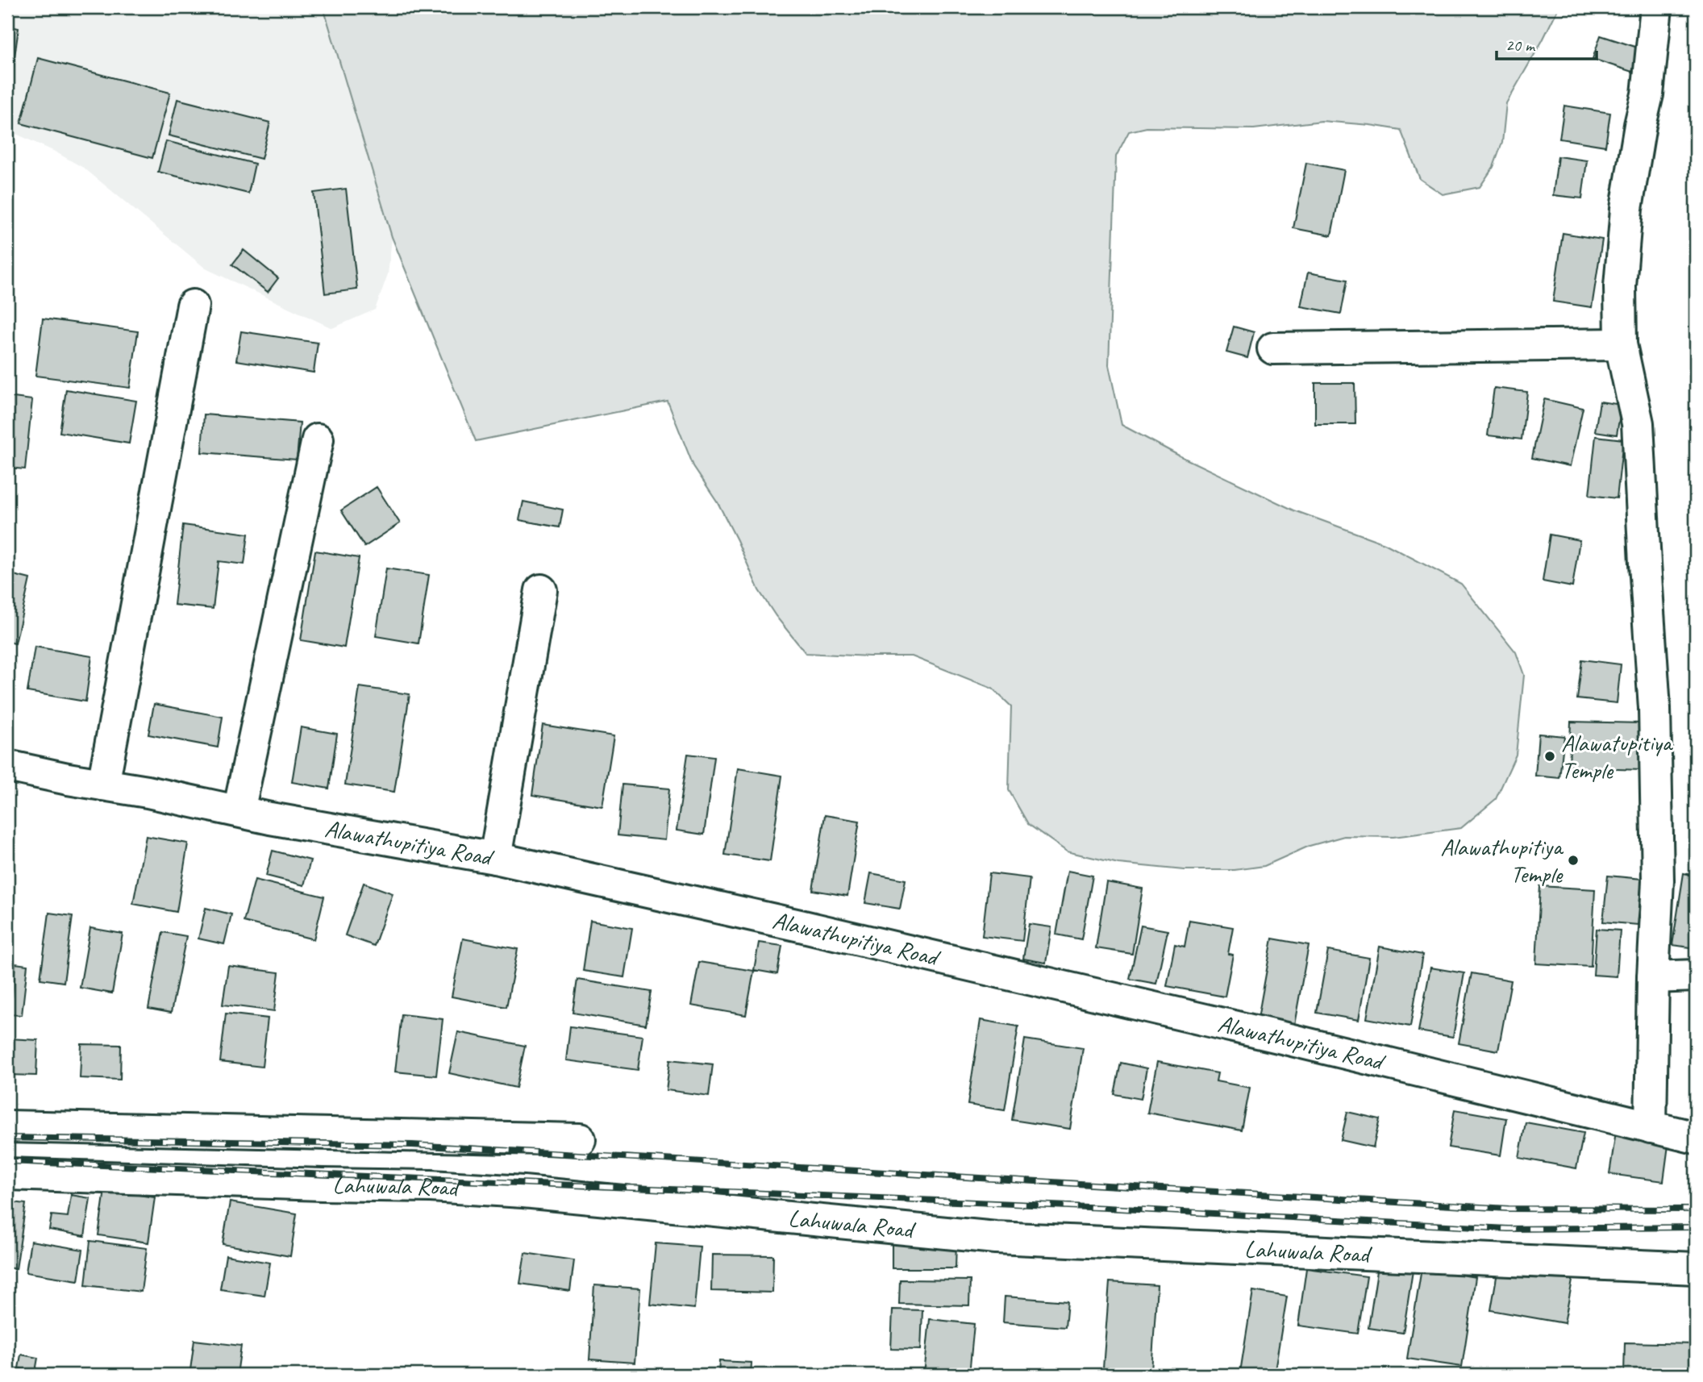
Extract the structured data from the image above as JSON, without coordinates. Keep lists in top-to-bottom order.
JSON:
{
  "streets": {
    "street": ["Alawathupitiya Road", "Lahuwala Road"]
  },
  "places": ["Alawatupitiya Temple", "Alawathupitiya Temple"],
  "scale_bar": "20 m"
}
